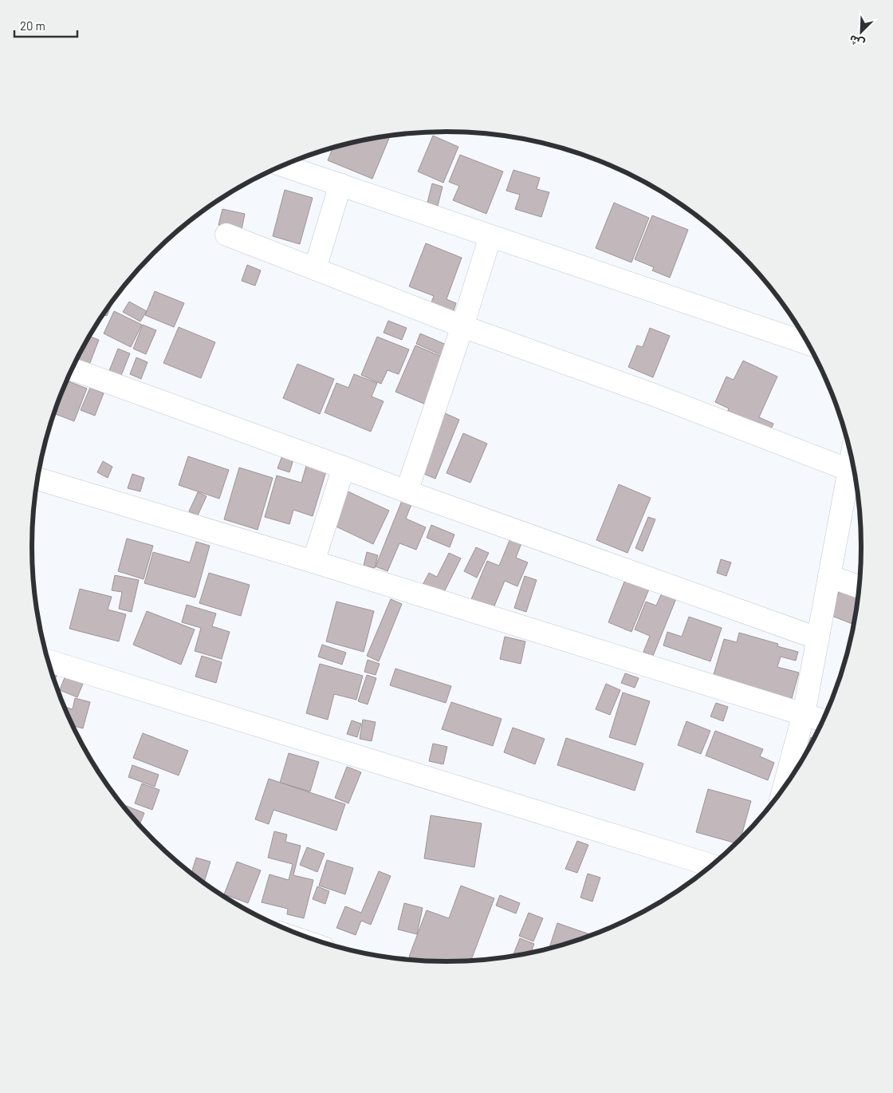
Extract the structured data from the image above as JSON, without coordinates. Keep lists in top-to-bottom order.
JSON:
{
  "scale_bar": "20 m",
  "north": "bottom left"
}
